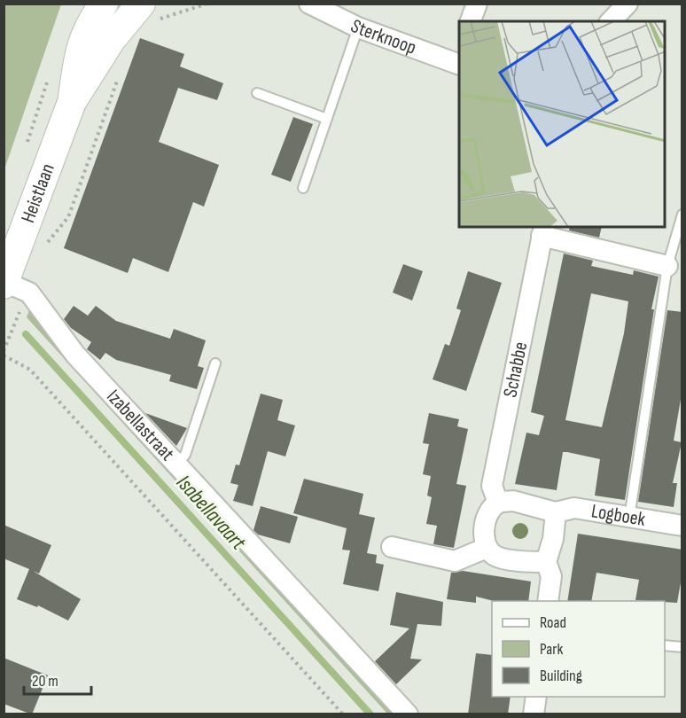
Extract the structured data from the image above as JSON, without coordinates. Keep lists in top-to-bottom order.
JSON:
{
  "streets": {
    "main road": ["Heistlaan"],
    "street": [
      "Sterknoop",
      "Schabbe",
      "Izabellastraat",
      "Logboek"
    ]
  },
  "crossings": [
    ["Heistlaan", "Izabellastraat"],
    ["Schabbe", "Logboek"]
  ],
  "water": ["Isabellavaart"],
  "legend": ["Road", "Park", "Building"],
  "scale_bar": "20 m"
}
